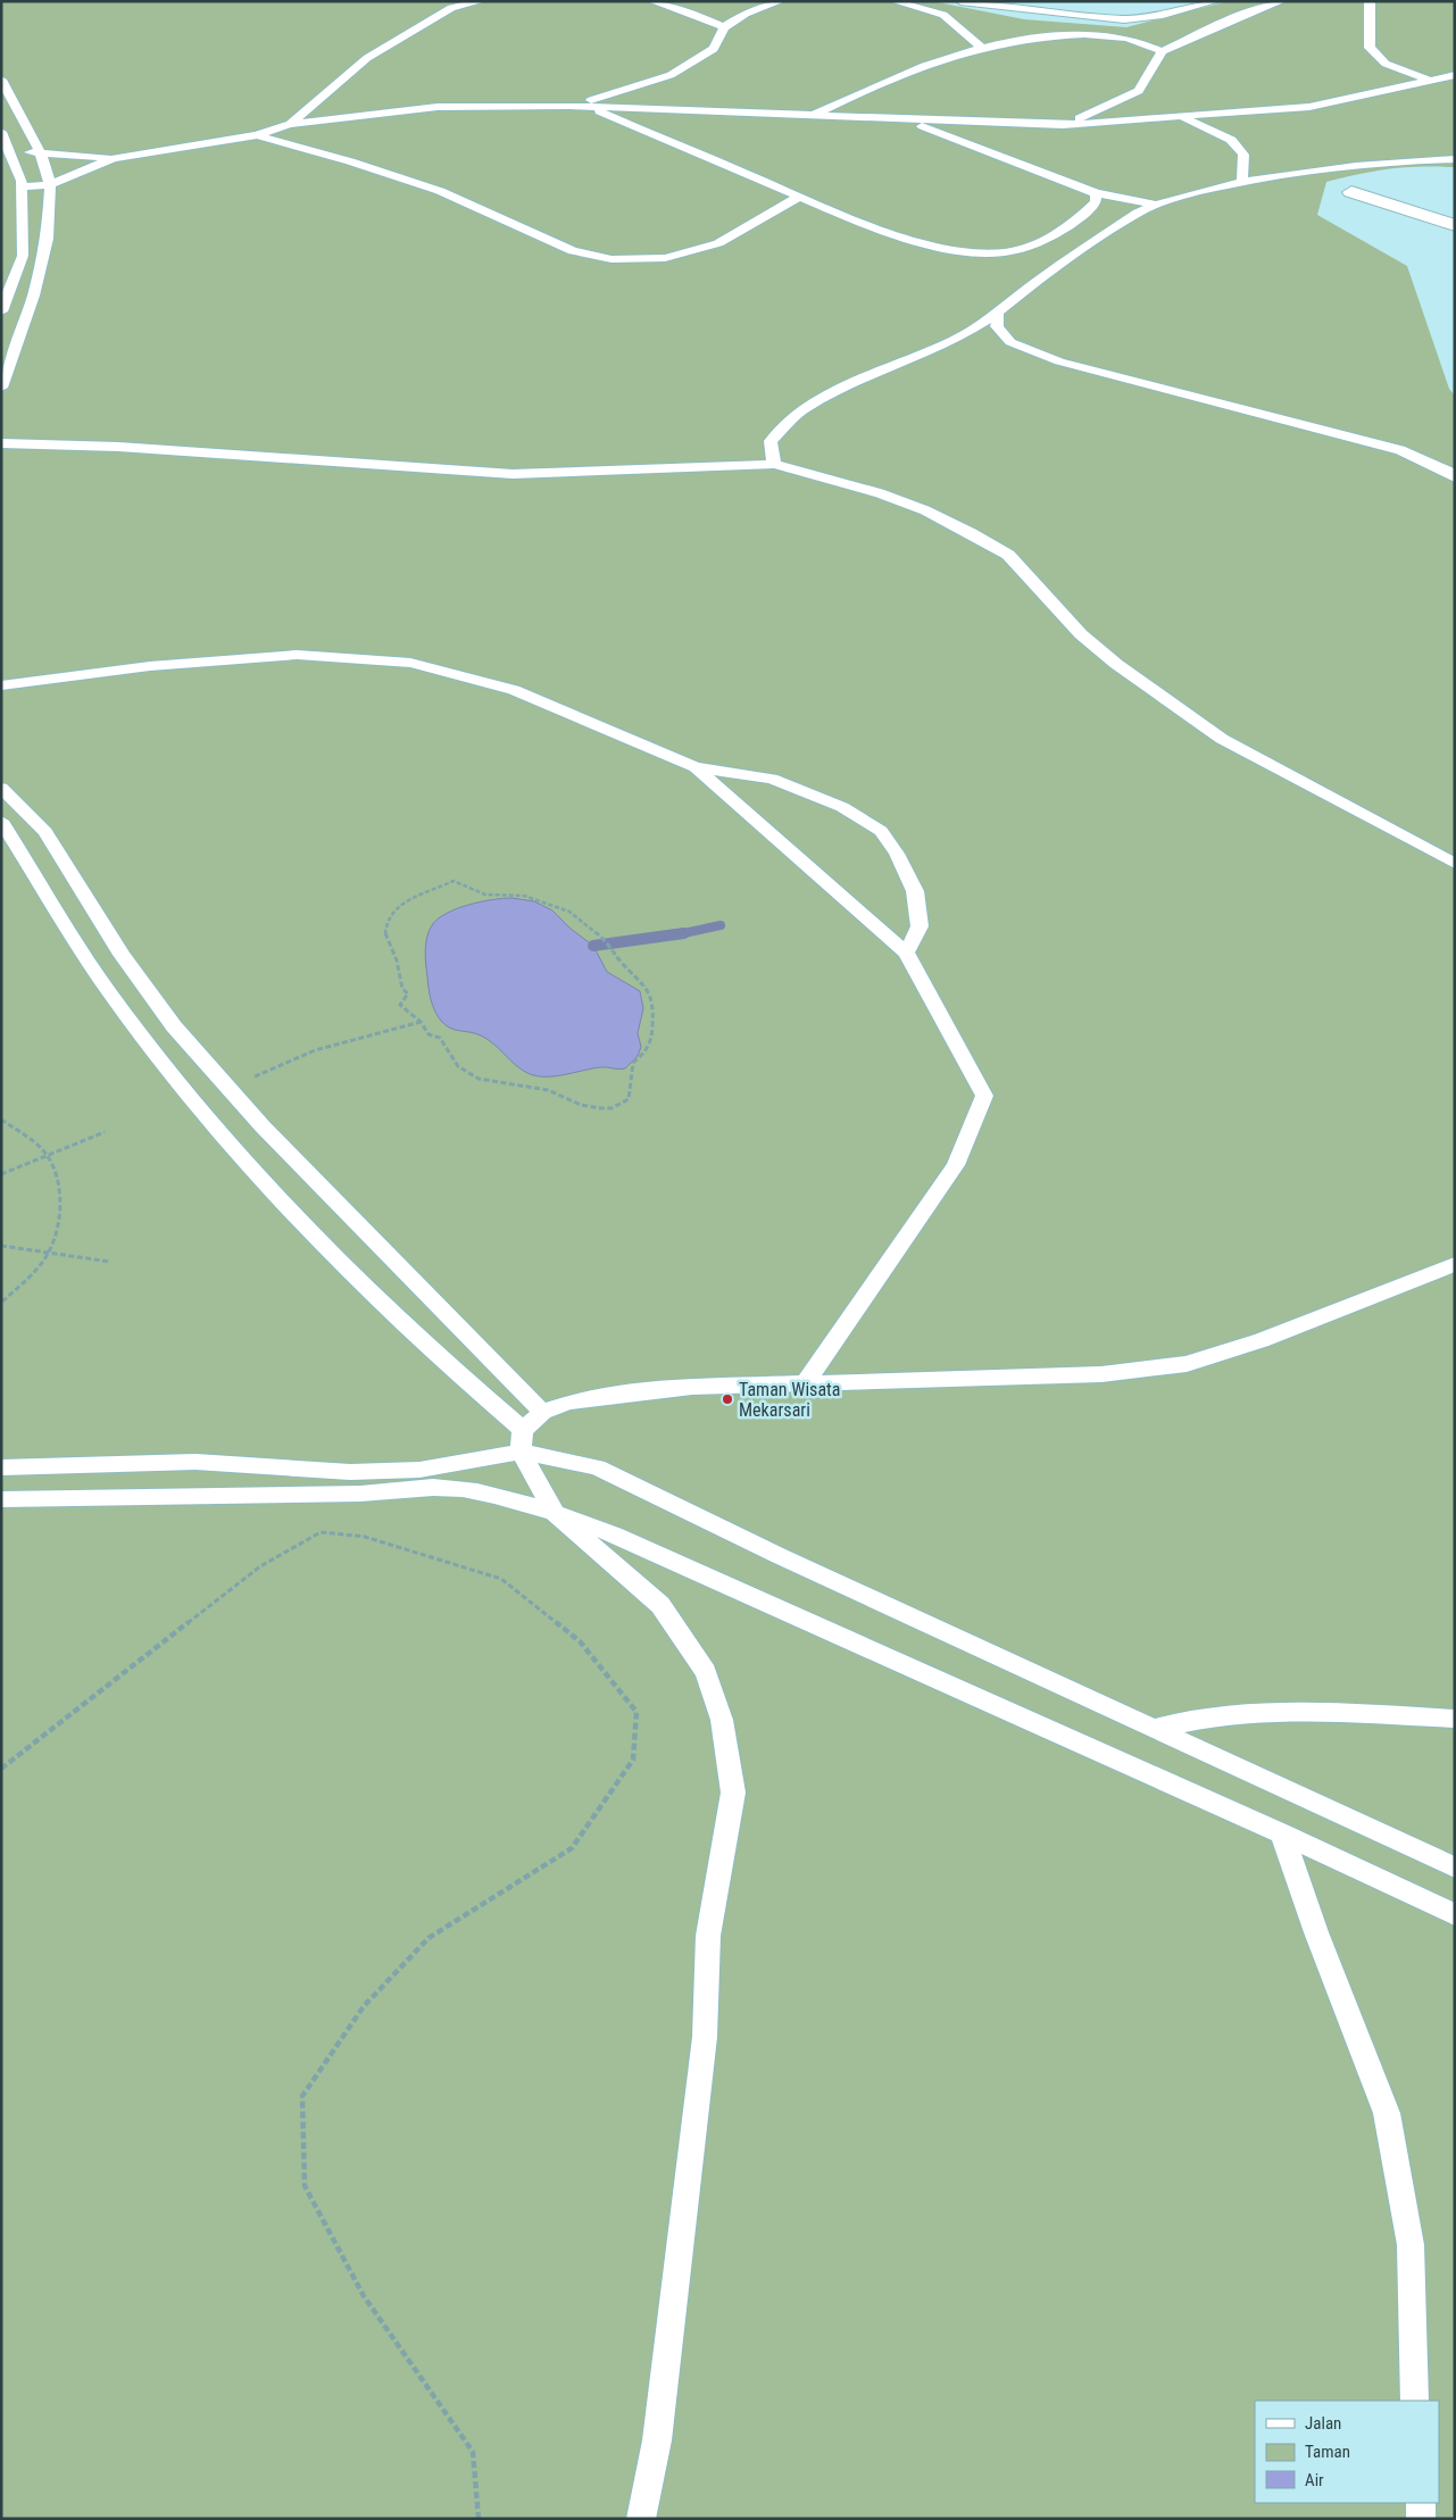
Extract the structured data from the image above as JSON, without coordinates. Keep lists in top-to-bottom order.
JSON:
{
  "places": ["Taman Wisata Mekarsari"],
  "legend": ["Jalan", "Taman", "Air"]
}
